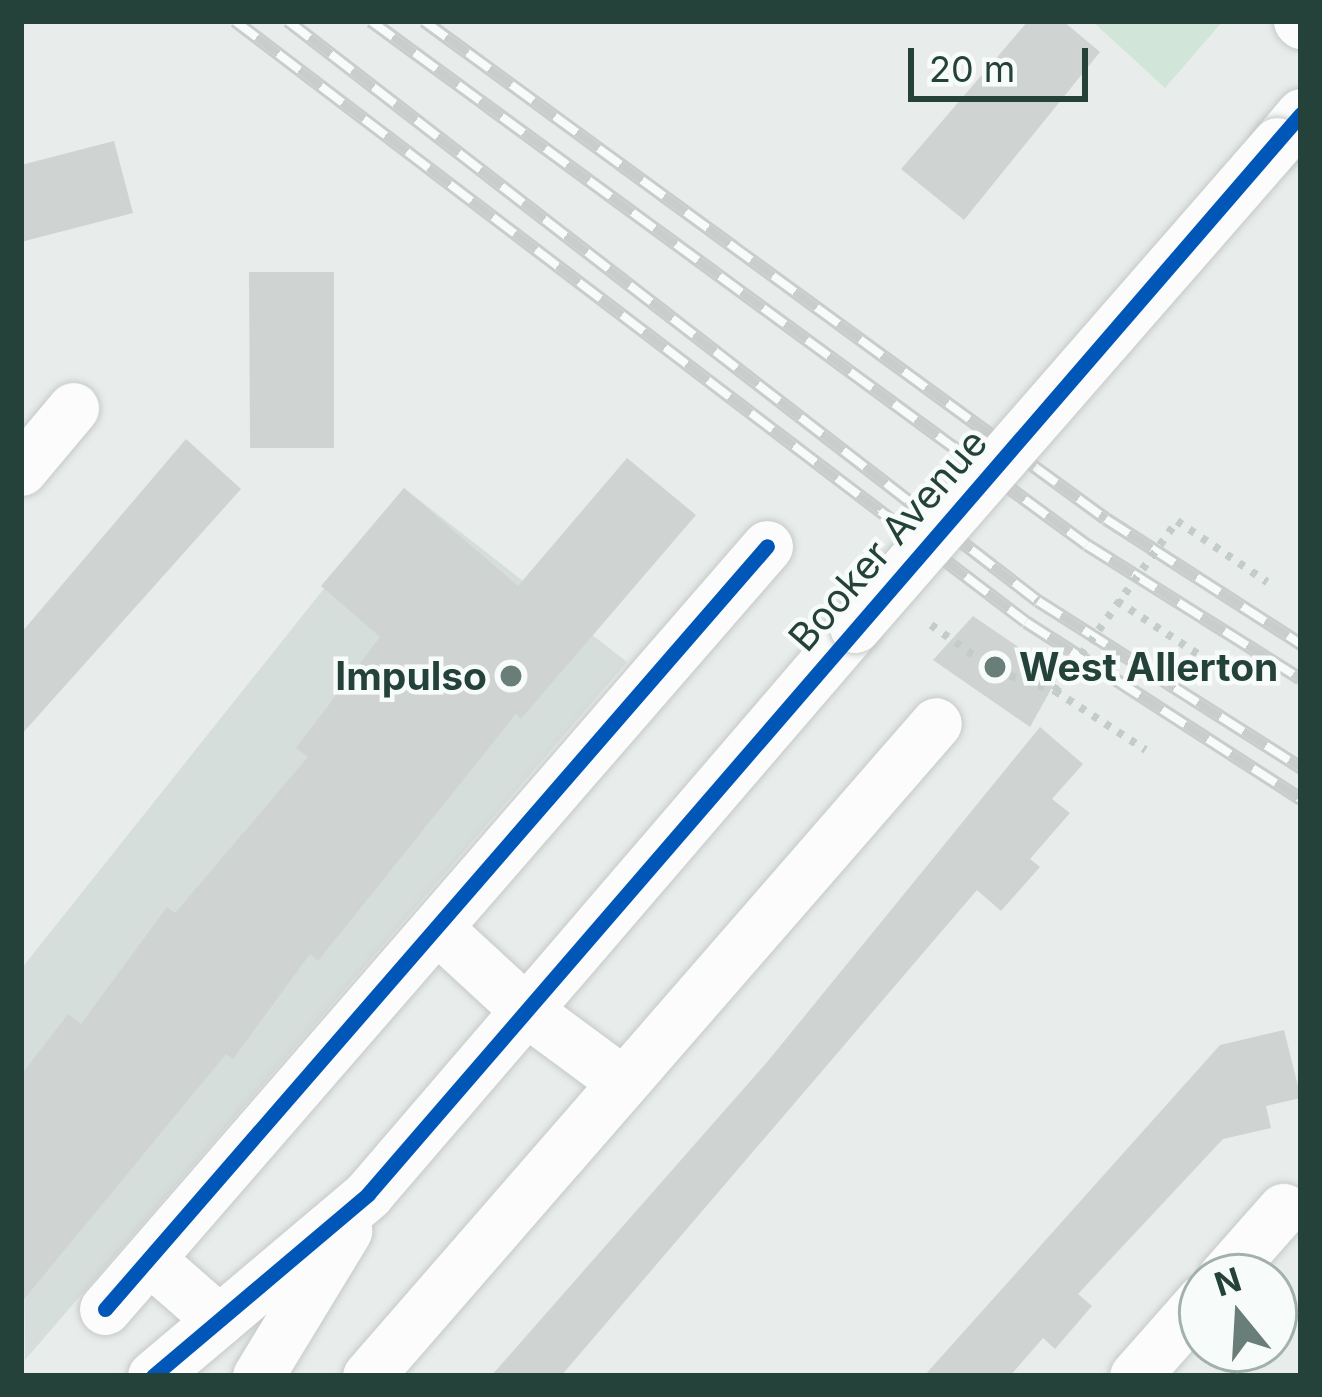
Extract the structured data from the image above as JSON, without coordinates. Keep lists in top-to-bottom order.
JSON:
{
  "streets": {
    "street": ["Booker Avenue"]
  },
  "places": ["West Allerton", "Impulso"],
  "scale_bar": "20 m",
  "north": "top"
}
